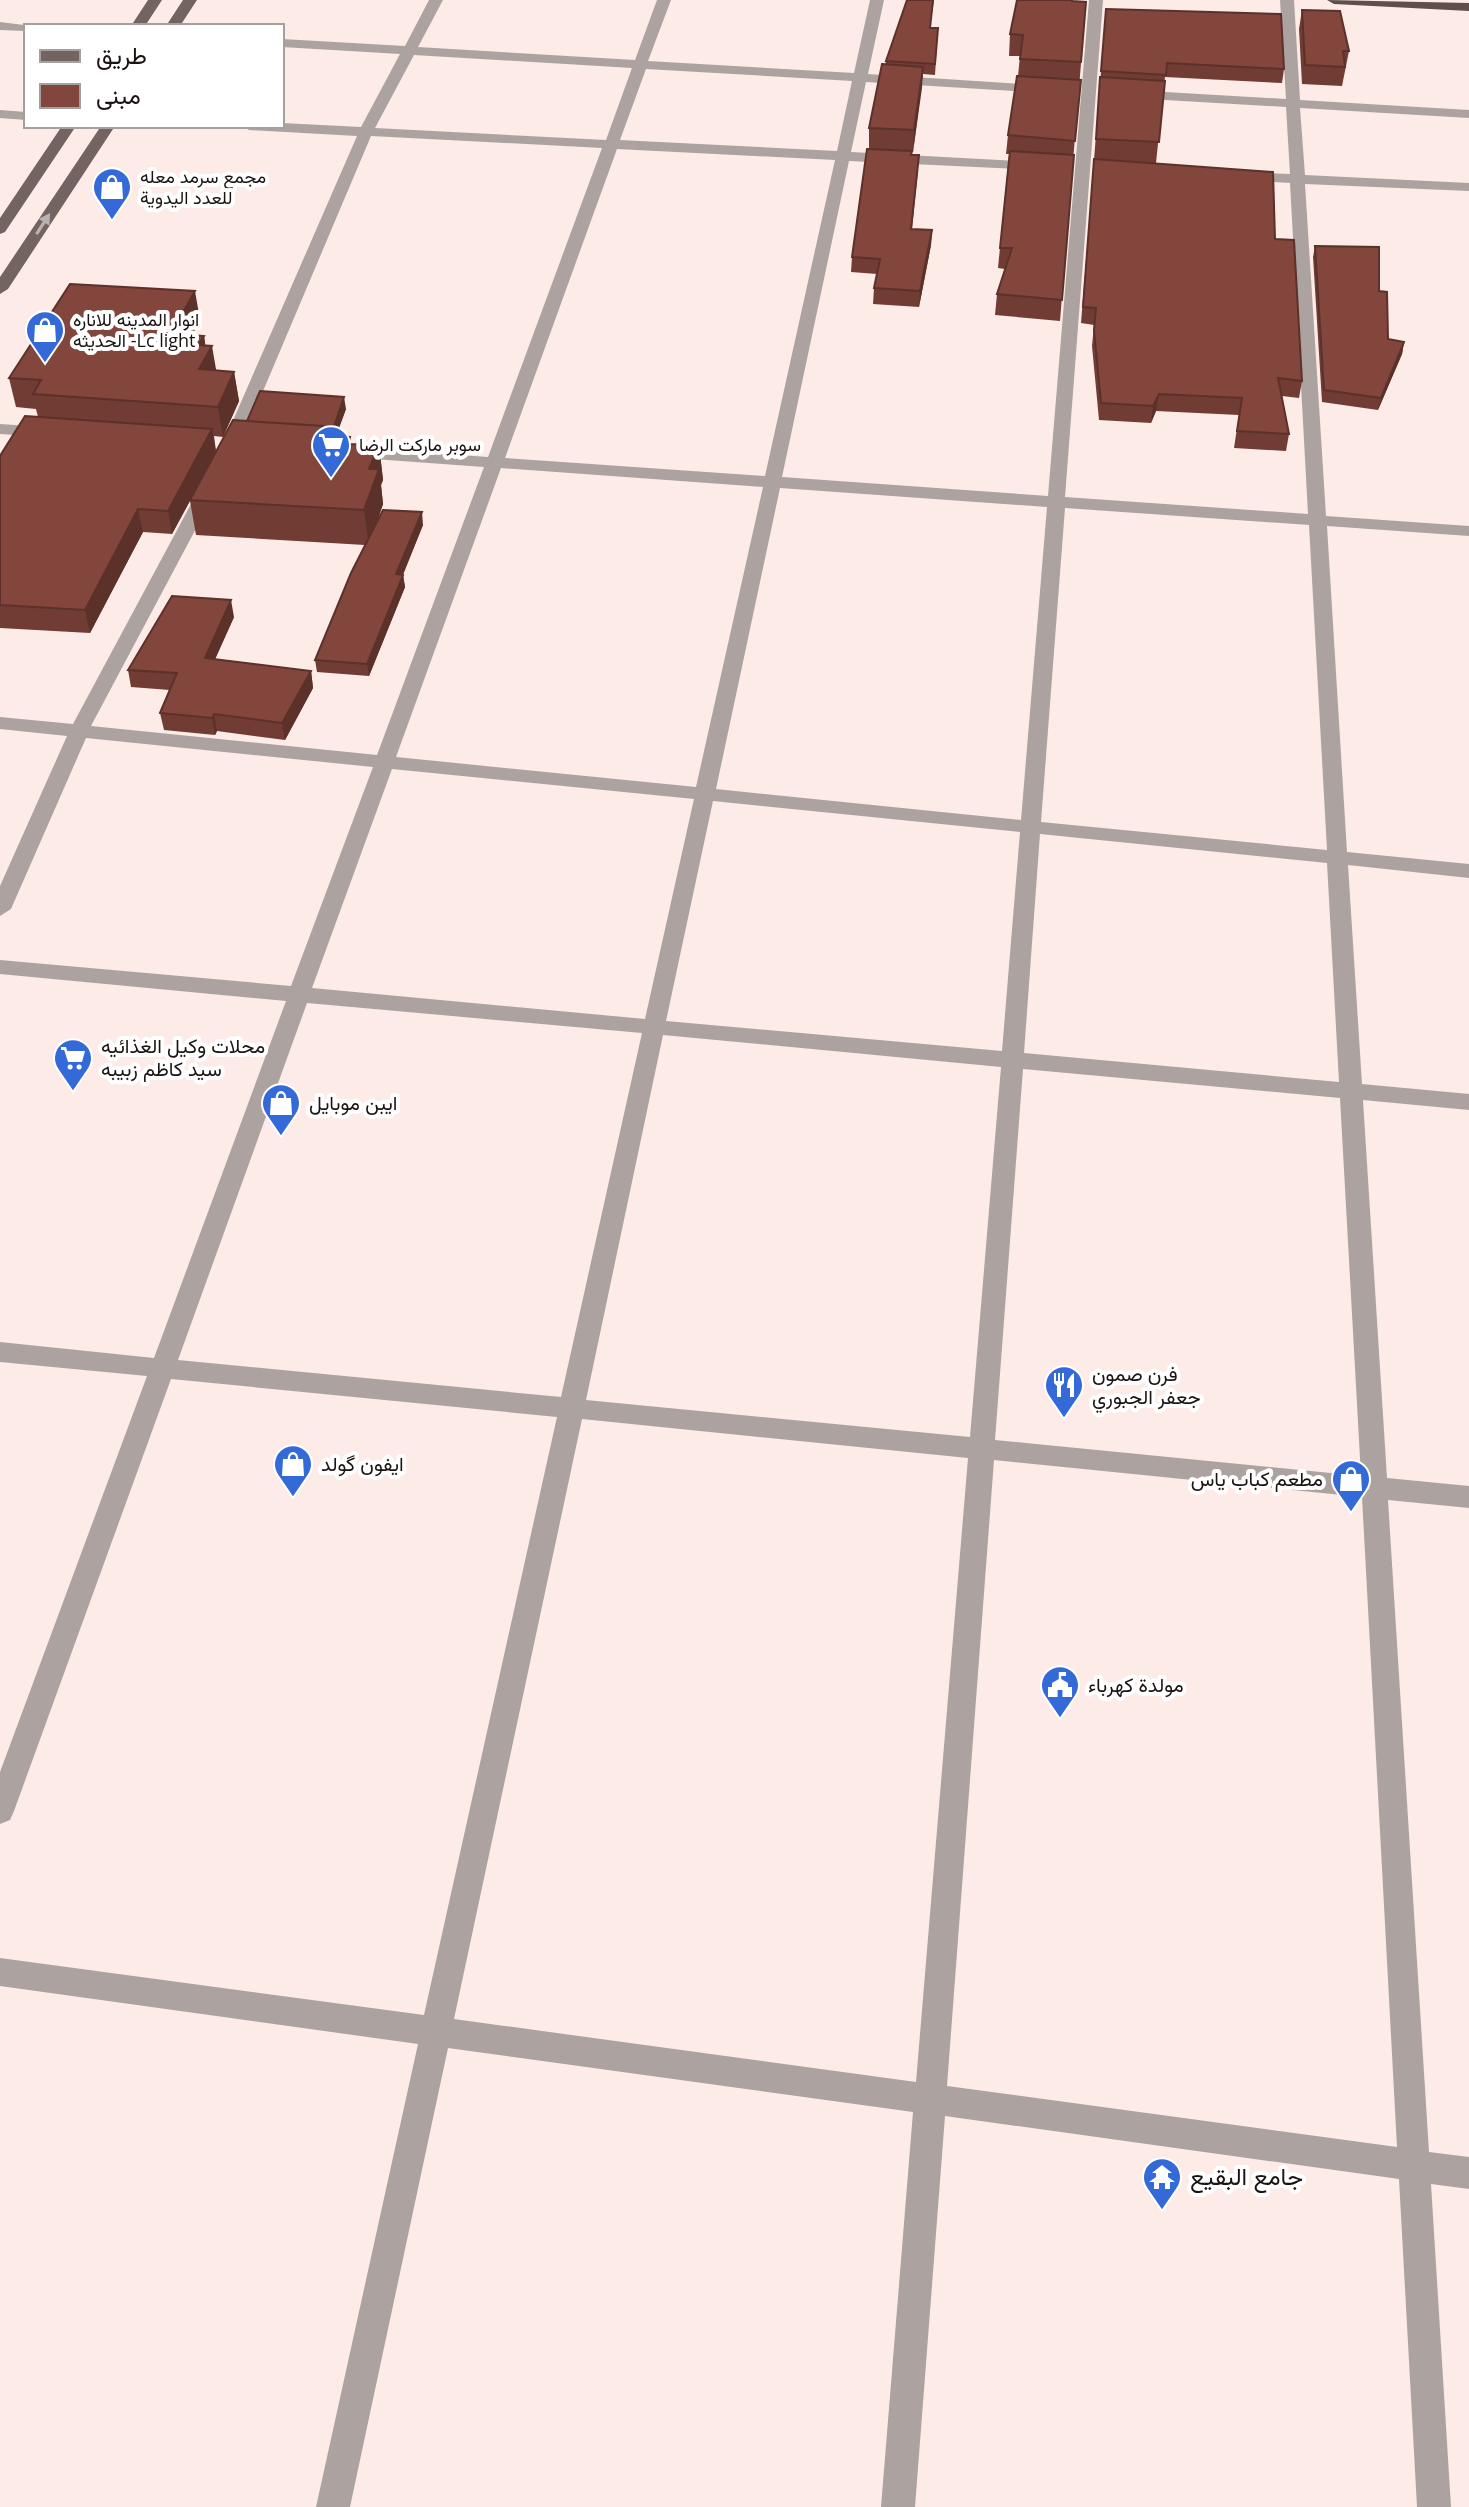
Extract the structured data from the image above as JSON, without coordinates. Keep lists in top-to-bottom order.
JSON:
{
  "places": {
    "shop": [
      "مجمع سرمد معله للعدد اليدوية",
      "انوار المدينه للاناره الحديثه -Lc light",
      "ايبن موبايل",
      "ايفون گولد",
      "مطعم كباب ياس"
    ],
    "supermarket": ["سوبر ماركت الرضا", "محلات وكيل الغذائيه سيد كاظم زبيبه"],
    "restaurant": ["فرن صمون جعفر الجبوري"],
    "public building": ["مولدة كهرباء"],
    "temple": ["جامع البقيع"]
  },
  "legend": ["طريق", "مبنى"]
}
